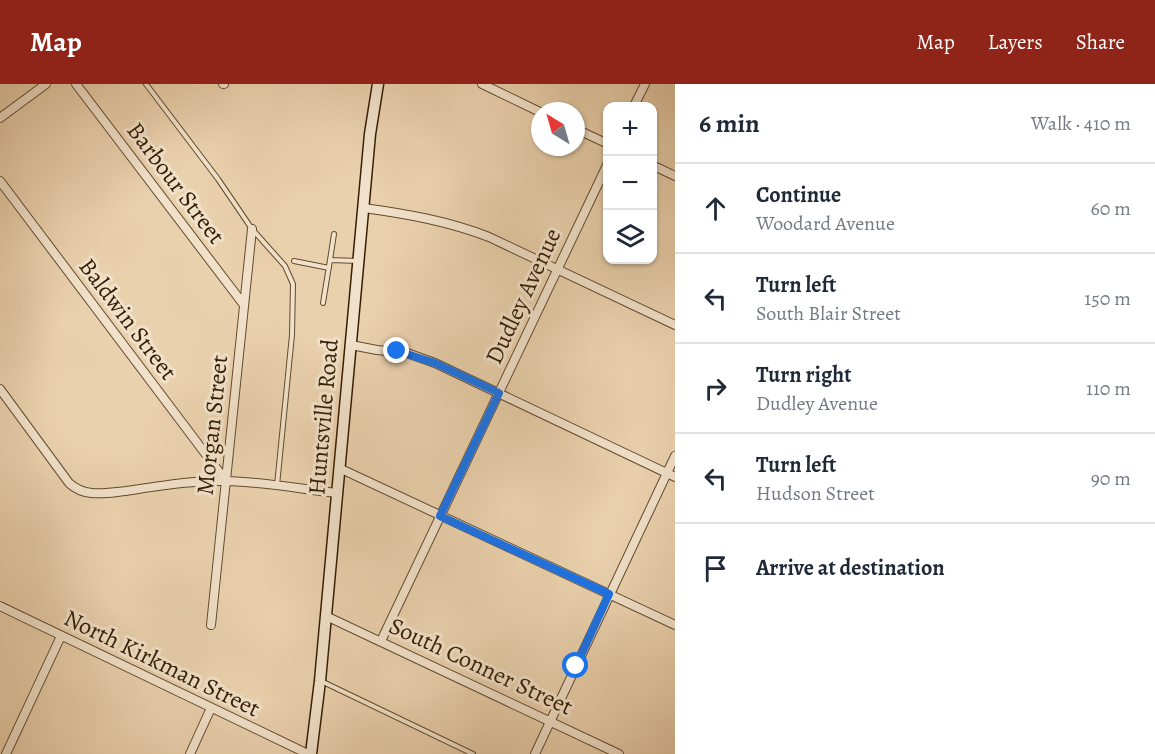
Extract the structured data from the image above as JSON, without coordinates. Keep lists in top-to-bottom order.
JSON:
{
  "streets": {
    "main road": ["Huntsville Road"],
    "street": [
      "Barbour Street",
      "Dudley Avenue",
      "Baldwin Street",
      "Morgan Street",
      "North Kirkman Street",
      "South Conner Street"
    ]
  },
  "crossings": [
    ["Barbour Street", "Morgan Street"],
    ["Dudley Avenue", "South Conner Street"],
    ["Baldwin Street", "Morgan Street"],
    ["Huntsville Road", "North Kirkman Street"],
    ["Huntsville Road", "South Conner Street"]
  ],
  "north": "top left",
  "page": {
    "header": "Map",
    "nav": ["Map", "Layers", "Share"],
    "heading": ["6 min", "Walk · 410 m"],
    "map_buttons": ["+", "−"],
    "list": [
      ["Continue", "Woodard Avenue", "60 m"],
      ["Turn left", "South Blair Street", "150 m"],
      ["Turn right", "Dudley Avenue", "110 m"],
      ["Turn left", "Hudson Street", "90 m"],
      "Arrive at destination"
    ]
  }
}
